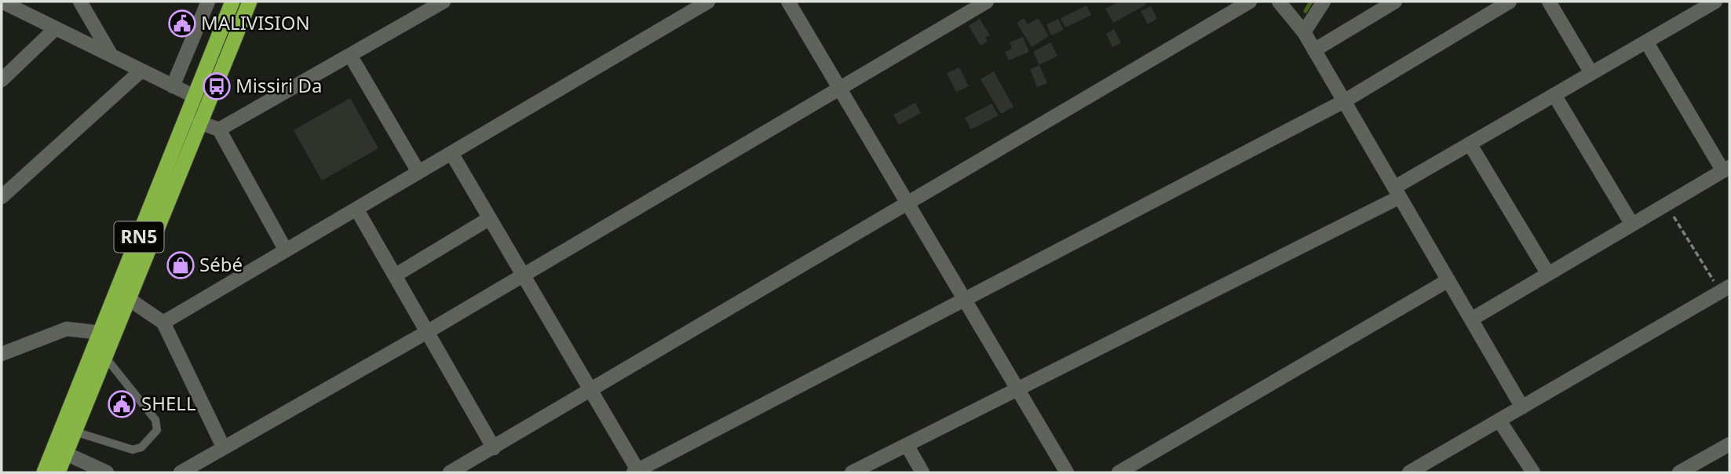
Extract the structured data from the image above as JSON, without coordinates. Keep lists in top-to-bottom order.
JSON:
{
  "streets": {
    "highway": ["RN5"]
  },
  "places": {
    "public building": ["MALIVISION", "SHELL"],
    "bus stop": ["Missiri Da"],
    "shop": ["Sébé"]
  }
}
